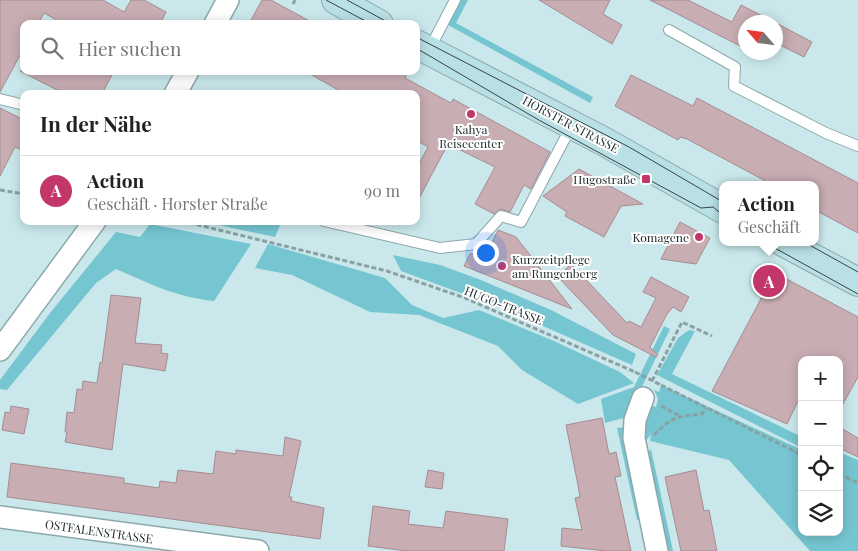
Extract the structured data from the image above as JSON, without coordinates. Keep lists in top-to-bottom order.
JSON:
{
  "streets": {
    "main road": ["HORSTER STRASSE"],
    "street": ["OSTFALENSTRASSE"],
    "path": ["HUGO-TRASSE"]
  },
  "places": {
    "other": ["Kahya Reisecenter", "Komagene", "Kurzzeitpflege am Rungenberg"],
    "transit": ["Hugostraße"]
  },
  "north": "top left",
  "page": {
    "search": "Hier suchen",
    "heading": "In der Nähe",
    "list": [
      {
        "mark": "A",
        "name": "Action",
        "note": "Geschäft · Horster Straße",
        "value": "90 m"
      }
    ],
    "popup": ["Action", "Geschäft"],
    "pins": "A",
    "map_buttons": ["+", "−"]
  }
}
